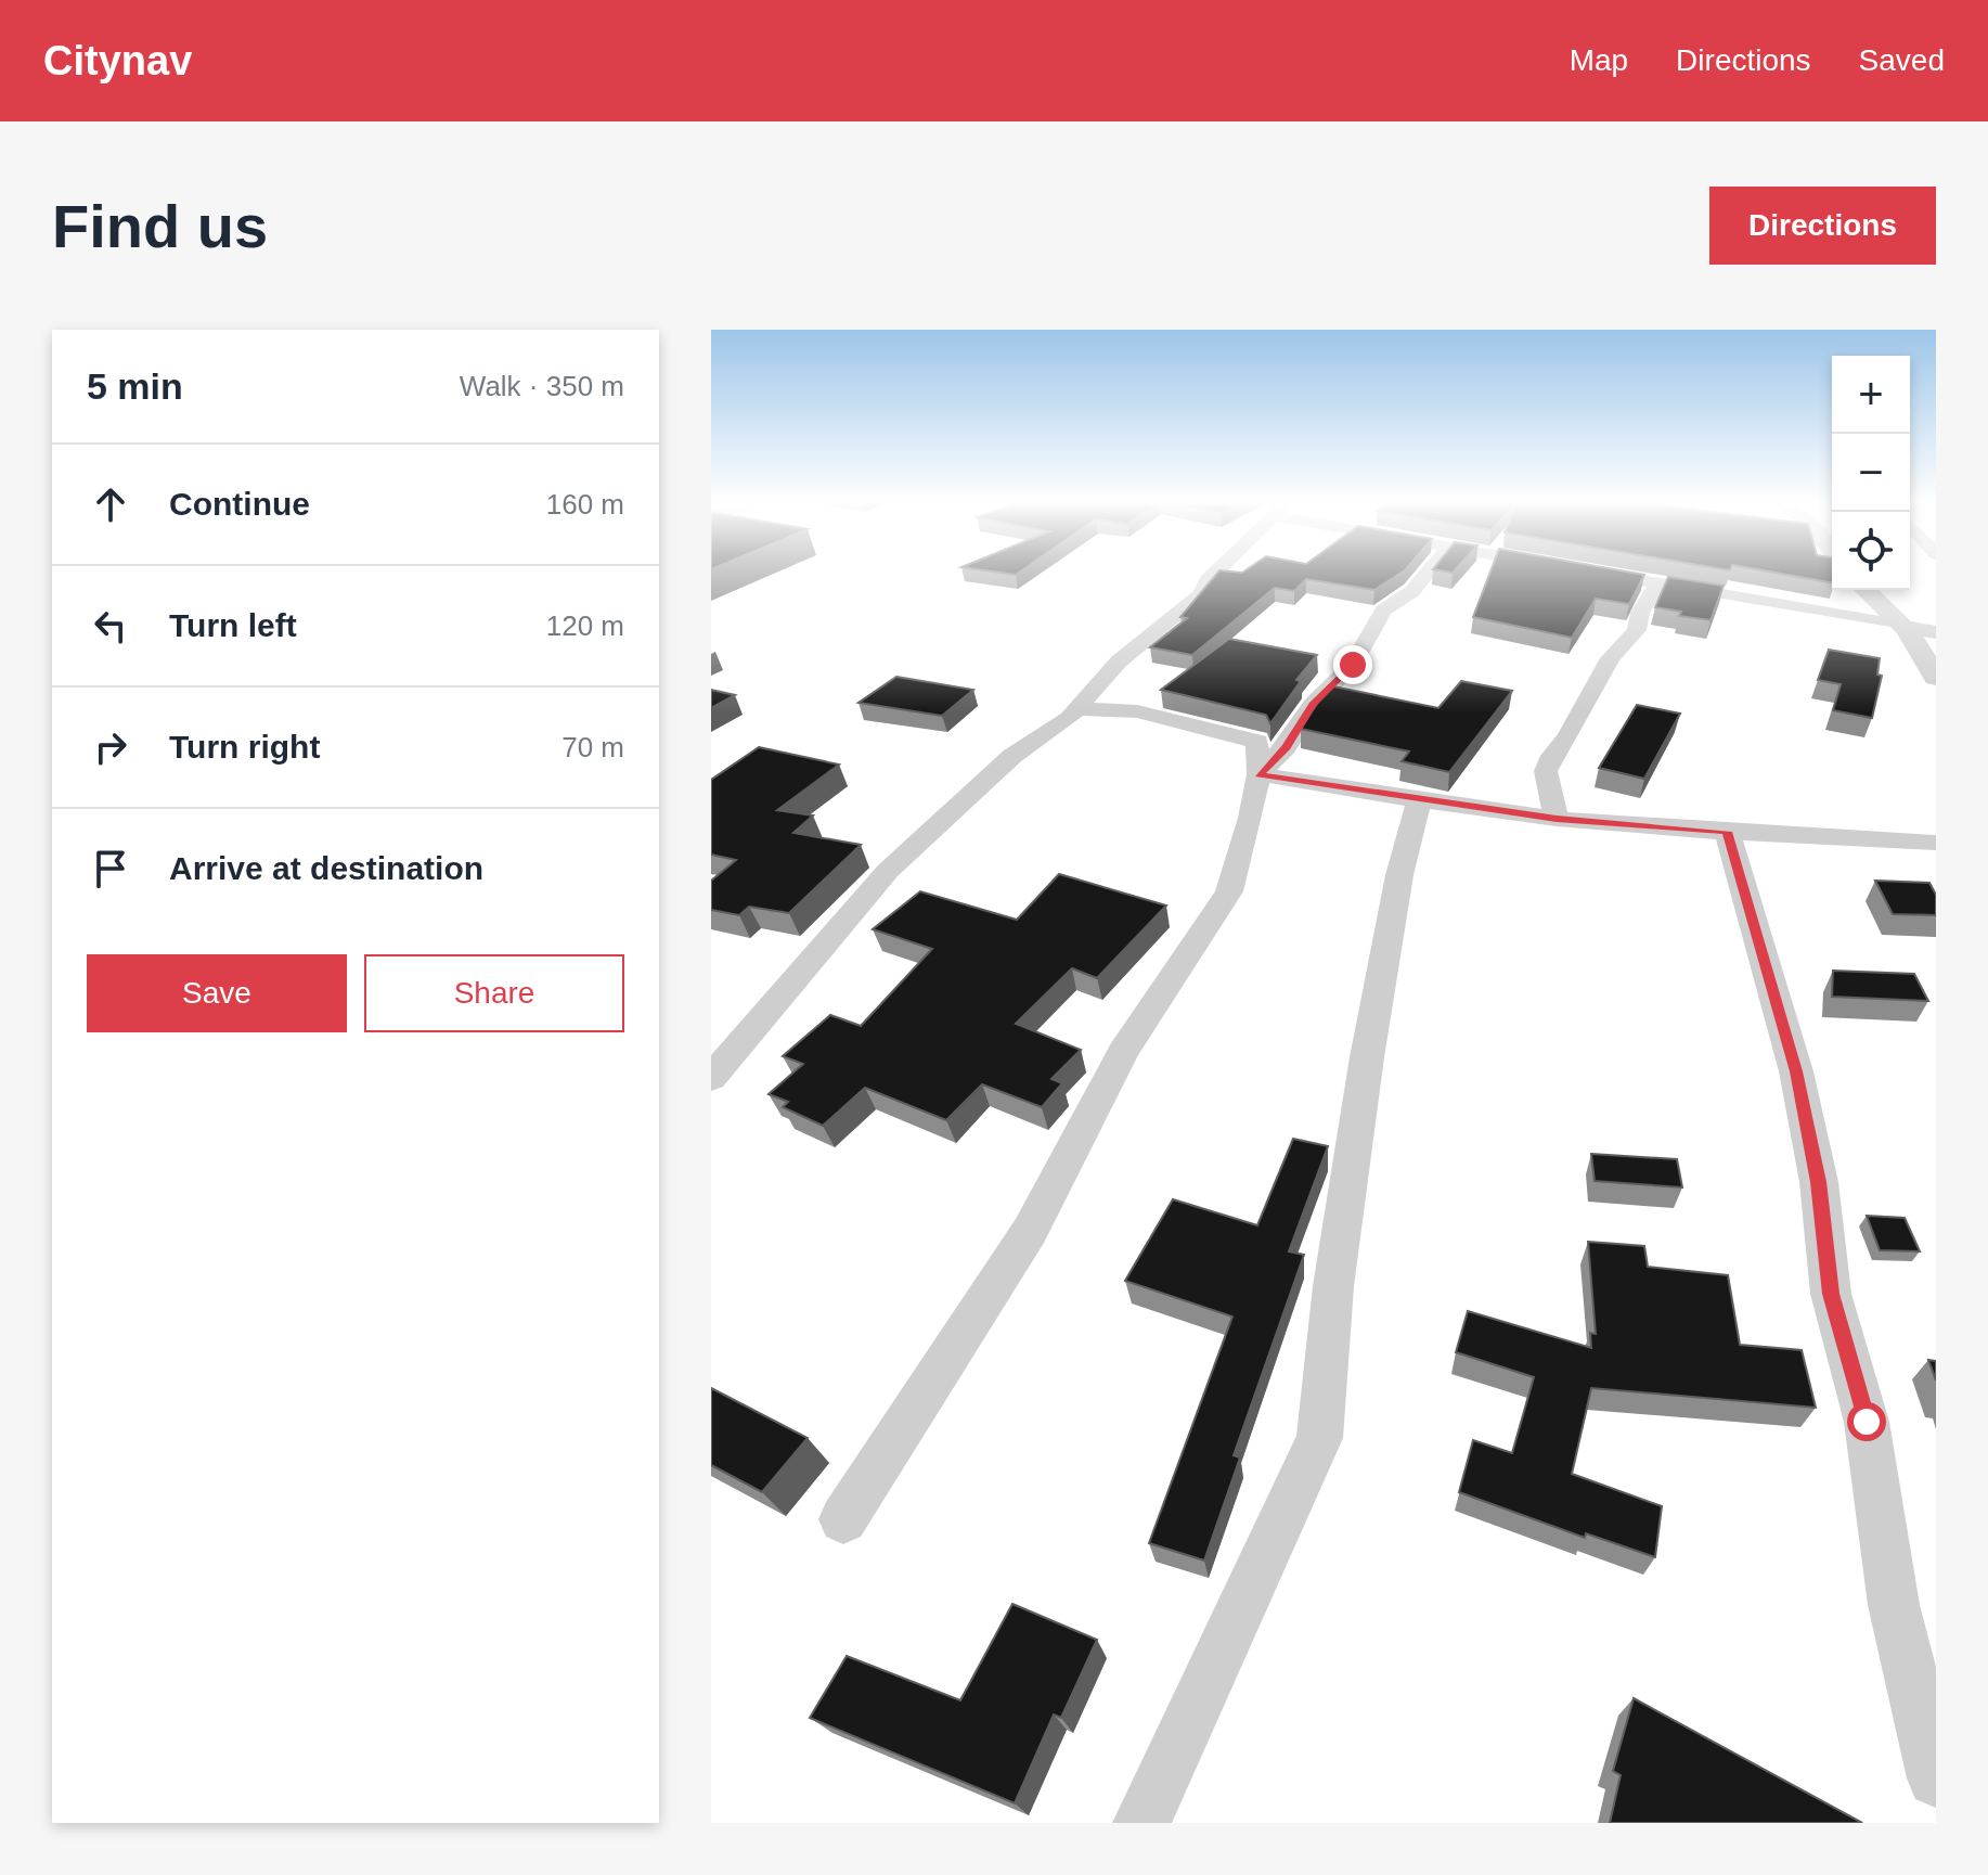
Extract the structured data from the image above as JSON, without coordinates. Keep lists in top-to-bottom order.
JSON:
{
  "page": {
    "header": "Citynav",
    "nav": ["Map", "Directions", "Saved"],
    "buttons": [
      "Directions",
      ["Save", "Share"]
    ],
    "title": "Find us",
    "heading": ["5 min", "Walk · 350 m"],
    "map_buttons": ["+", "−"],
    "list": [
      ["Continue", "160 m"],
      ["Turn left", "120 m"],
      ["Turn right", "70 m"],
      "Arrive at destination"
    ]
  }
}
